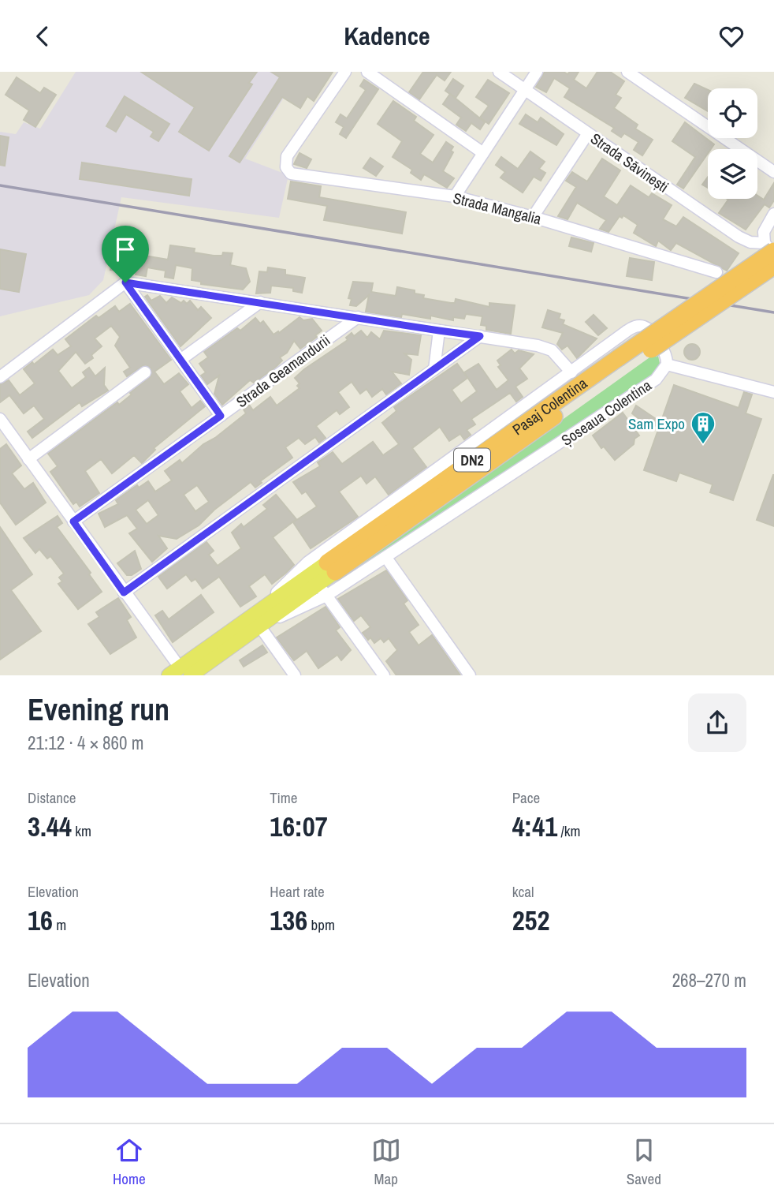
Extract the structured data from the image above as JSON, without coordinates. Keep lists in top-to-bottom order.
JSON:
{
  "streets": {
    "highway": ["Pasaj Colentina", "DN2"],
    "main road": ["Șoseaua Colentina"],
    "street": ["Strada Săvinești", "Strada Mangalia", "Strada Geamandurii"]
  },
  "crossings": [
    ["Strada Săvinești", "Pasaj Colentina"],
    ["Pasaj Colentina", "Șoseaua Colentina"],
    ["Pasaj Colentina", "DN2"],
    ["Șoseaua Colentina", "DN2"]
  ],
  "places": {
    "building": ["Sam Expo"]
  },
  "page": {
    "header": "Kadence",
    "heading": ["Evening run", "21:12 · 4 × 860 m"],
    "stats": [
      ["Distance", "3.44 km"],
      ["Time", "16:07"],
      ["Pace", "4:41 /km"],
      ["Elevation", "16 m"],
      ["Heart rate", "136 bpm"],
      ["kcal", "252"]
    ],
    "chart": ["Elevation", "268–270 m"],
    "tabs": ["Home", "Map", "Saved"]
  }
}
